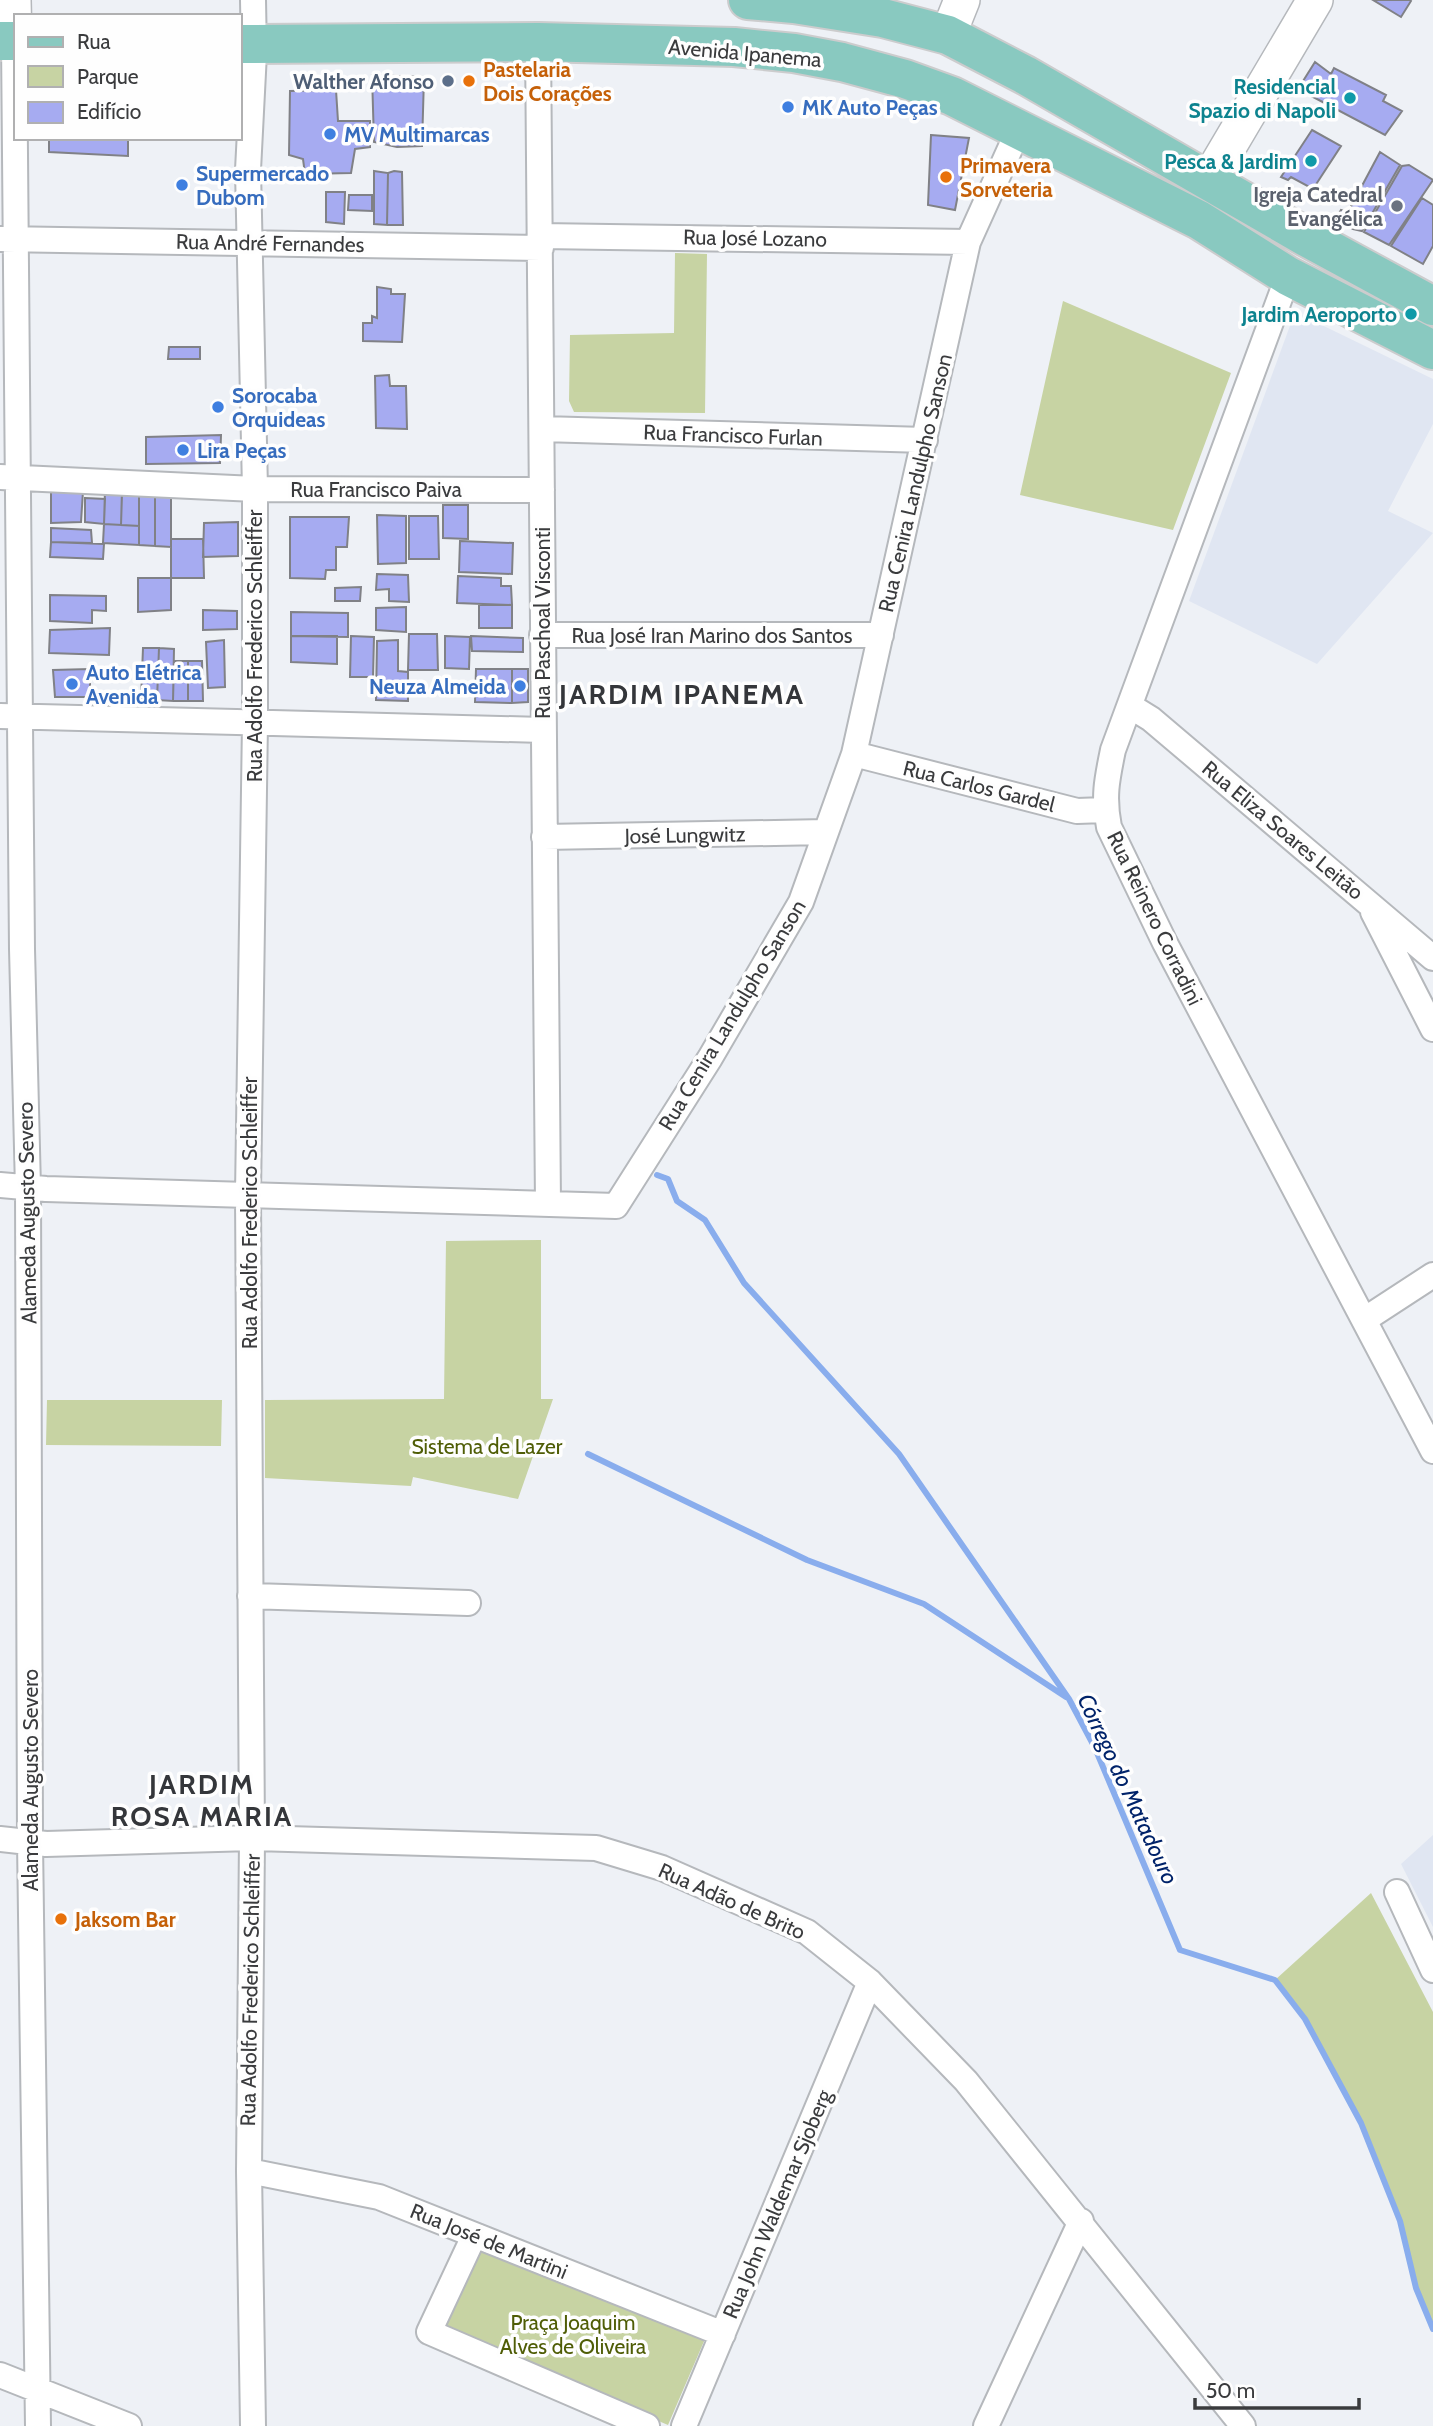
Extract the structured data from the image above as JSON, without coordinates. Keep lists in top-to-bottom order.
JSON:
{
  "streets": {
    "main road": ["Avenida Ipanema", "Alameda Augusto Severo"],
    "street": [
      "Rua José Lozano",
      "Rua André Fernandes",
      "Rua Francisco Furlan",
      "Rua Cenira Landulpho Sanson",
      "Rua Francisco Paiva",
      "Rua Paschoal Visconti",
      "Rua José Iran Marino dos Santos",
      "Rua Adolfo Frederico Schleiffer",
      "Rua Carlos Gardel",
      "Rua Eliza Soares Leitão",
      "José Lungwitz",
      "Rua Reinero Corradini",
      "Rua Adão de Brito",
      "Rua John Waldemar Sjoberg",
      "Rua José de Martini"
    ]
  },
  "crossings": [
    ["Avenida Ipanema", "Rua Cenira Landulpho Sanson"],
    ["Avenida Ipanema", "Rua Paschoal Visconti"],
    ["Avenida Ipanema", "Rua Adolfo Frederico Schleiffer"],
    ["Avenida Ipanema", "Rua Reinero Corradini"],
    ["Rua José Lozano", "Rua André Fernandes"],
    ["Rua José Lozano", "Rua Cenira Landulpho Sanson"],
    ["Rua José Lozano", "Rua Paschoal Visconti"],
    ["Rua André Fernandes", "Rua Paschoal Visconti"],
    ["Rua André Fernandes", "Rua Adolfo Frederico Schleiffer"],
    ["Rua André Fernandes", "Alameda Augusto Severo"],
    ["Rua Francisco Furlan", "Rua Cenira Landulpho Sanson"],
    ["Rua Francisco Furlan", "Rua Paschoal Visconti"],
    ["Rua Cenira Landulpho Sanson", "Rua Paschoal Visconti"],
    ["Rua Cenira Landulpho Sanson", "Rua José Iran Marino dos Santos"],
    ["Rua Cenira Landulpho Sanson", "Rua Adolfo Frederico Schleiffer"],
    ["Rua Cenira Landulpho Sanson", "Rua Carlos Gardel"],
    ["Rua Cenira Landulpho Sanson", "José Lungwitz"],
    ["Rua Cenira Landulpho Sanson", "Alameda Augusto Severo"],
    ["Rua Francisco Paiva", "Rua Paschoal Visconti"],
    ["Rua Francisco Paiva", "Rua Adolfo Frederico Schleiffer"],
    ["Rua Francisco Paiva", "Alameda Augusto Severo"],
    ["Rua Paschoal Visconti", "Rua José Iran Marino dos Santos"],
    ["Rua Paschoal Visconti", "José Lungwitz"],
    ["Rua Adolfo Frederico Schleiffer", "Rua Adão de Brito"],
    ["Rua Adolfo Frederico Schleiffer", "Rua José de Martini"],
    ["Rua Carlos Gardel", "Rua Reinero Corradini"],
    ["Rua Eliza Soares Leitão", "Rua Reinero Corradini"],
    ["Alameda Augusto Severo", "Rua Adão de Brito"],
    ["Rua Adão de Brito", "Rua John Waldemar Sjoberg"],
    ["Rua John Waldemar Sjoberg", "Rua José de Martini"]
  ],
  "districts": ["JARDIM IPANEMA", "JARDIM ROSA MARIA"],
  "water": ["Córrego do Matadouro"],
  "parks": ["Sistema de Lazer", "Praça Joaquim Alves de Oliveira"],
  "places": [
    "Walther Afonso",
    "Pastelaria Dois Corações",
    "Residencial Spazio di Napoli",
    "MK Auto Peças",
    "MV Multimarcas",
    "Pesca & Jardim",
    "Primavera Sorveteria",
    "Supermercado Dubom",
    "Igreja Catedral Evangélica",
    "Jardim Aeroporto",
    "Sorocaba Orquideas",
    "Lira Peças",
    "Auto Elétrica Avenida",
    "Neuza Almeida",
    "Jaksom Bar"
  ],
  "legend": ["Rua", "Parque", "Edifício"],
  "scale_bar": "50 m"
}
